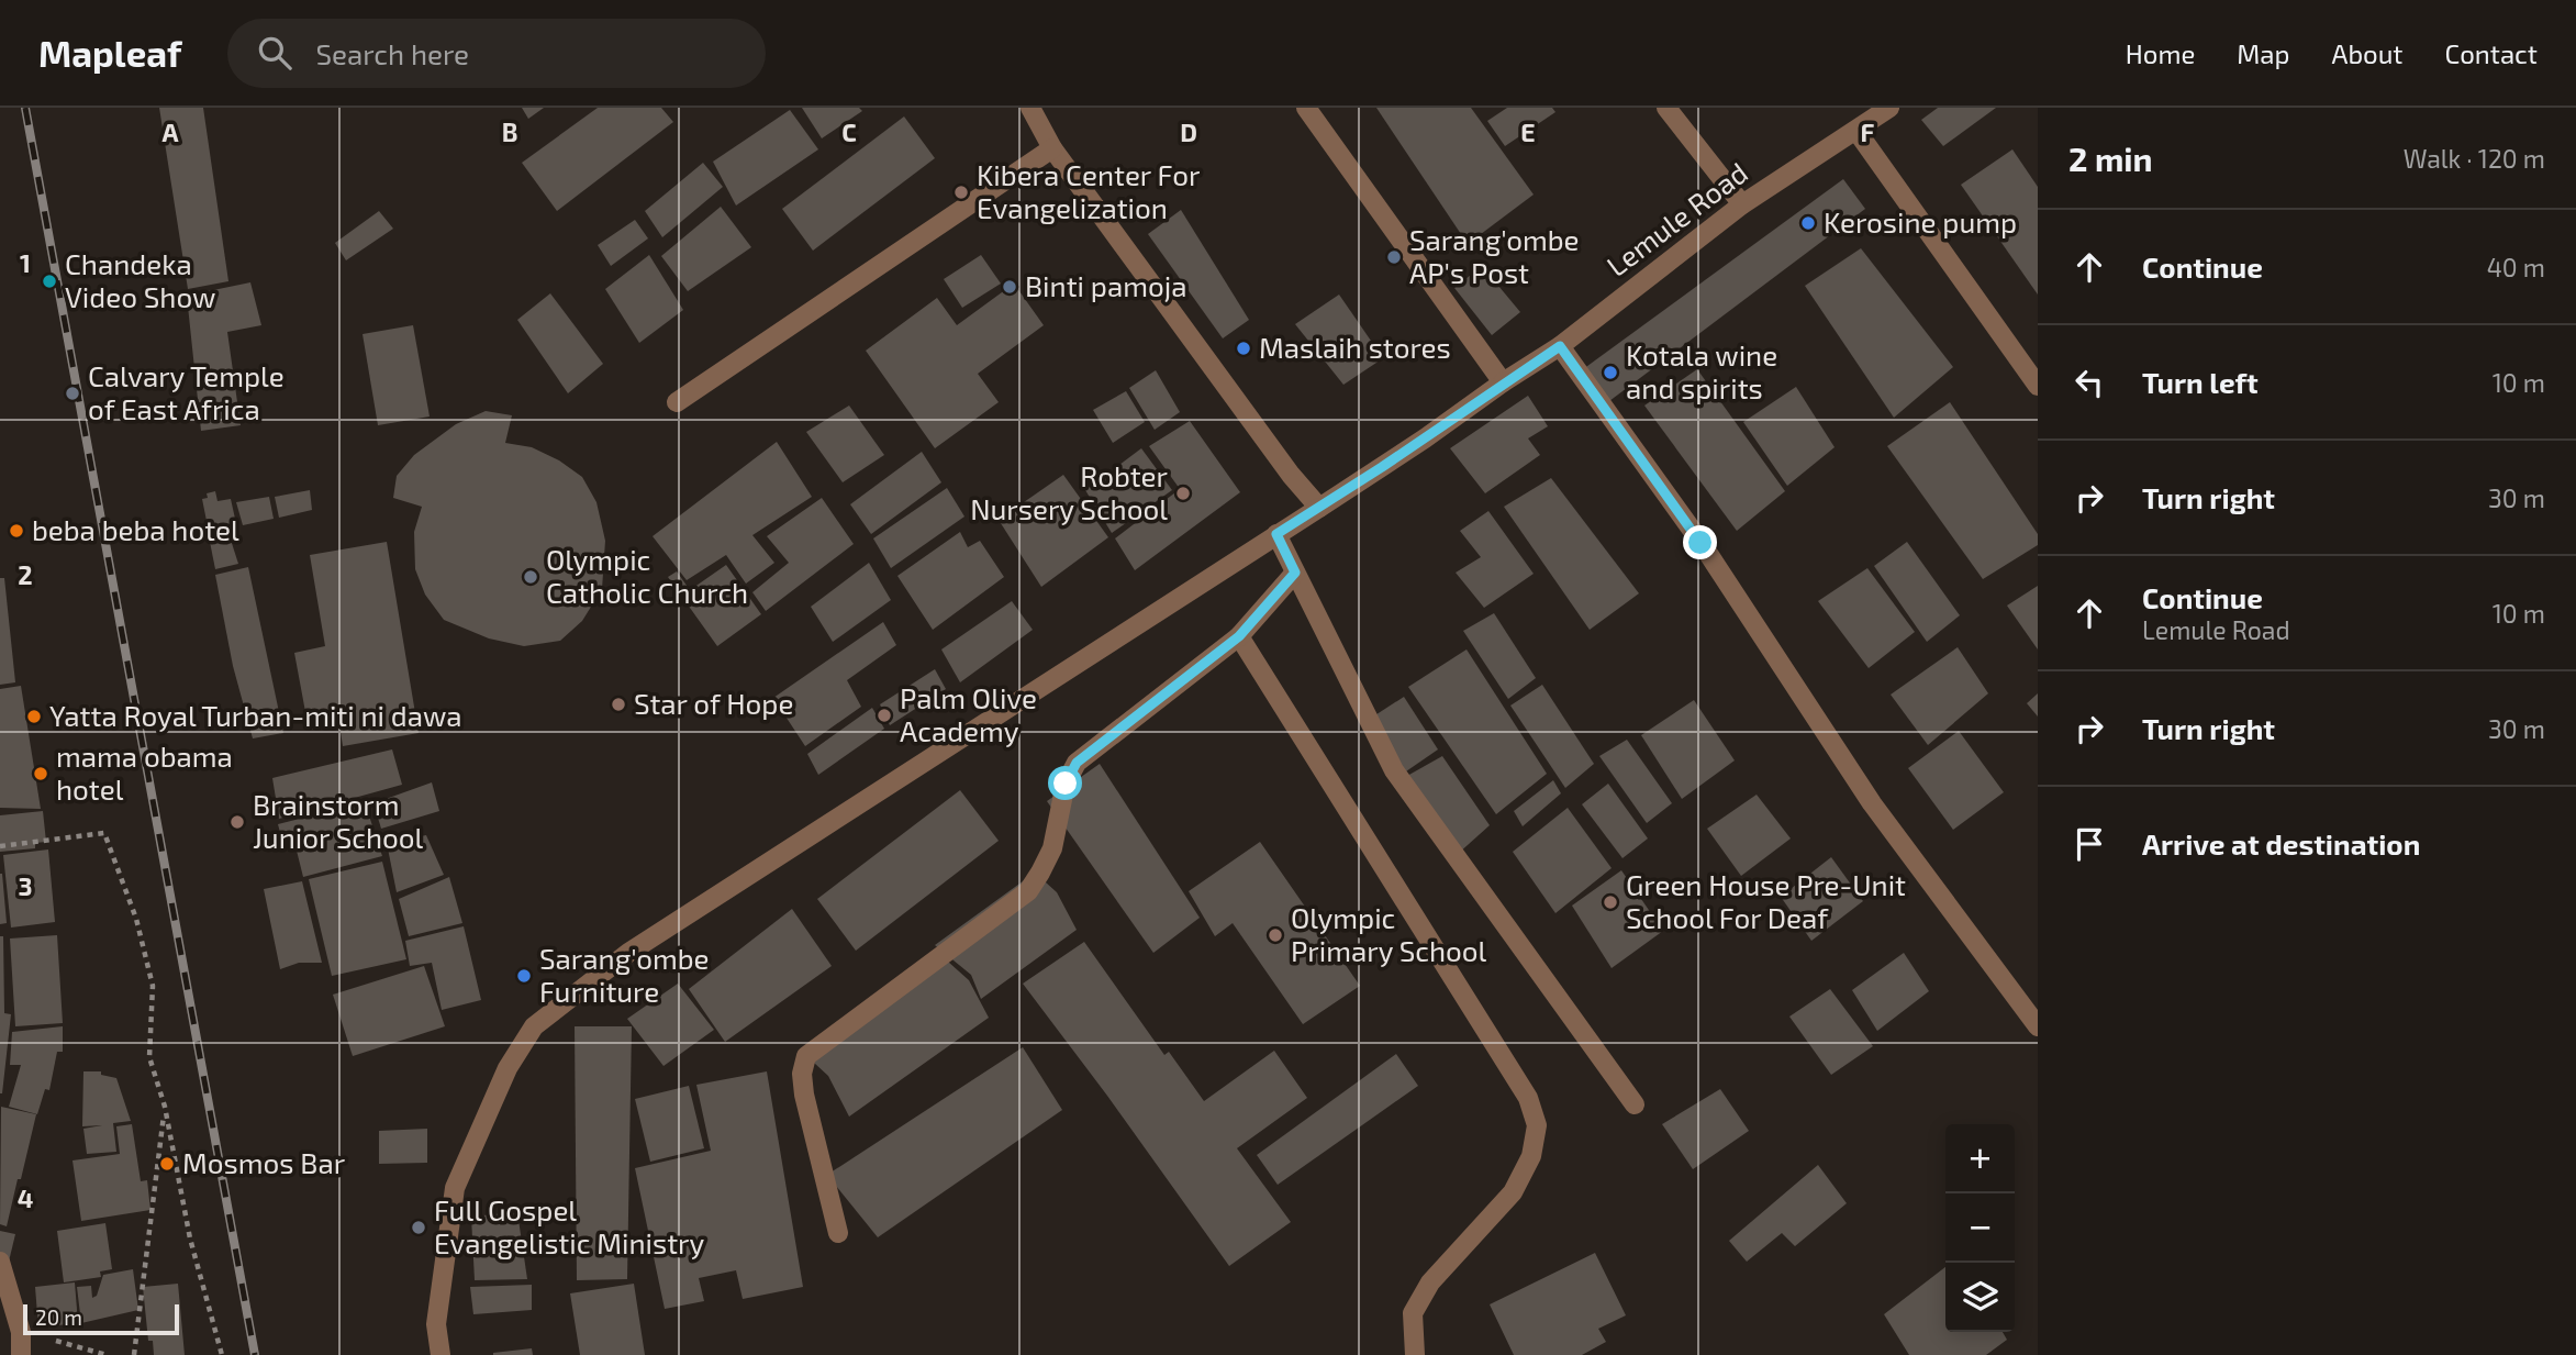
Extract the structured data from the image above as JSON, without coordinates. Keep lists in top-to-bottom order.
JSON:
{
  "streets": {
    "street": ["Lemule Road"]
  },
  "places": [
    "Kibera Center For Evangelization",
    "Kerosine pump",
    "Sarang'ombe AP's Post",
    "Chandeka Video Show",
    "Binti pamoja",
    "Maslaih stores",
    "Kotala wine and spirits",
    "Calvary Temple of East Africa",
    "Robter Nursery School",
    "beba beba hotel",
    "Olympic Catholic Church",
    "Star of Hope",
    "Palm Olive Academy",
    "Yatta Royal Turban-miti ni dawa",
    "mama obama hotel",
    "Brainstorm Junior School",
    "Green House Pre-Unit School For Deaf",
    "Olympic Primary School",
    "Sarang'ombe Furniture",
    "Mosmos Bar",
    "Full Gospel Evangelistic Ministry"
  ],
  "scale_bar": "20 m",
  "page": {
    "header": "Mapleaf",
    "search": "Search here",
    "nav": [
      "Home",
      "Map",
      "About",
      "Contact"
    ],
    "heading": ["2 min", "Walk · 120 m"],
    "list": [
      ["Continue", "40 m"],
      ["Turn left", "10 m"],
      ["Turn right", "30 m"],
      ["Continue", "Lemule Road", "10 m"],
      ["Turn right", "30 m"],
      "Arrive at destination"
    ],
    "map_buttons": ["+", "−"],
    "scale": "20 m"
  },
  "grid": {
    "columns": [
      "A",
      "B",
      "C",
      "D",
      "E",
      "F"
    ],
    "rows": [
      "1",
      "2",
      "3",
      "4"
    ]
  }
}
